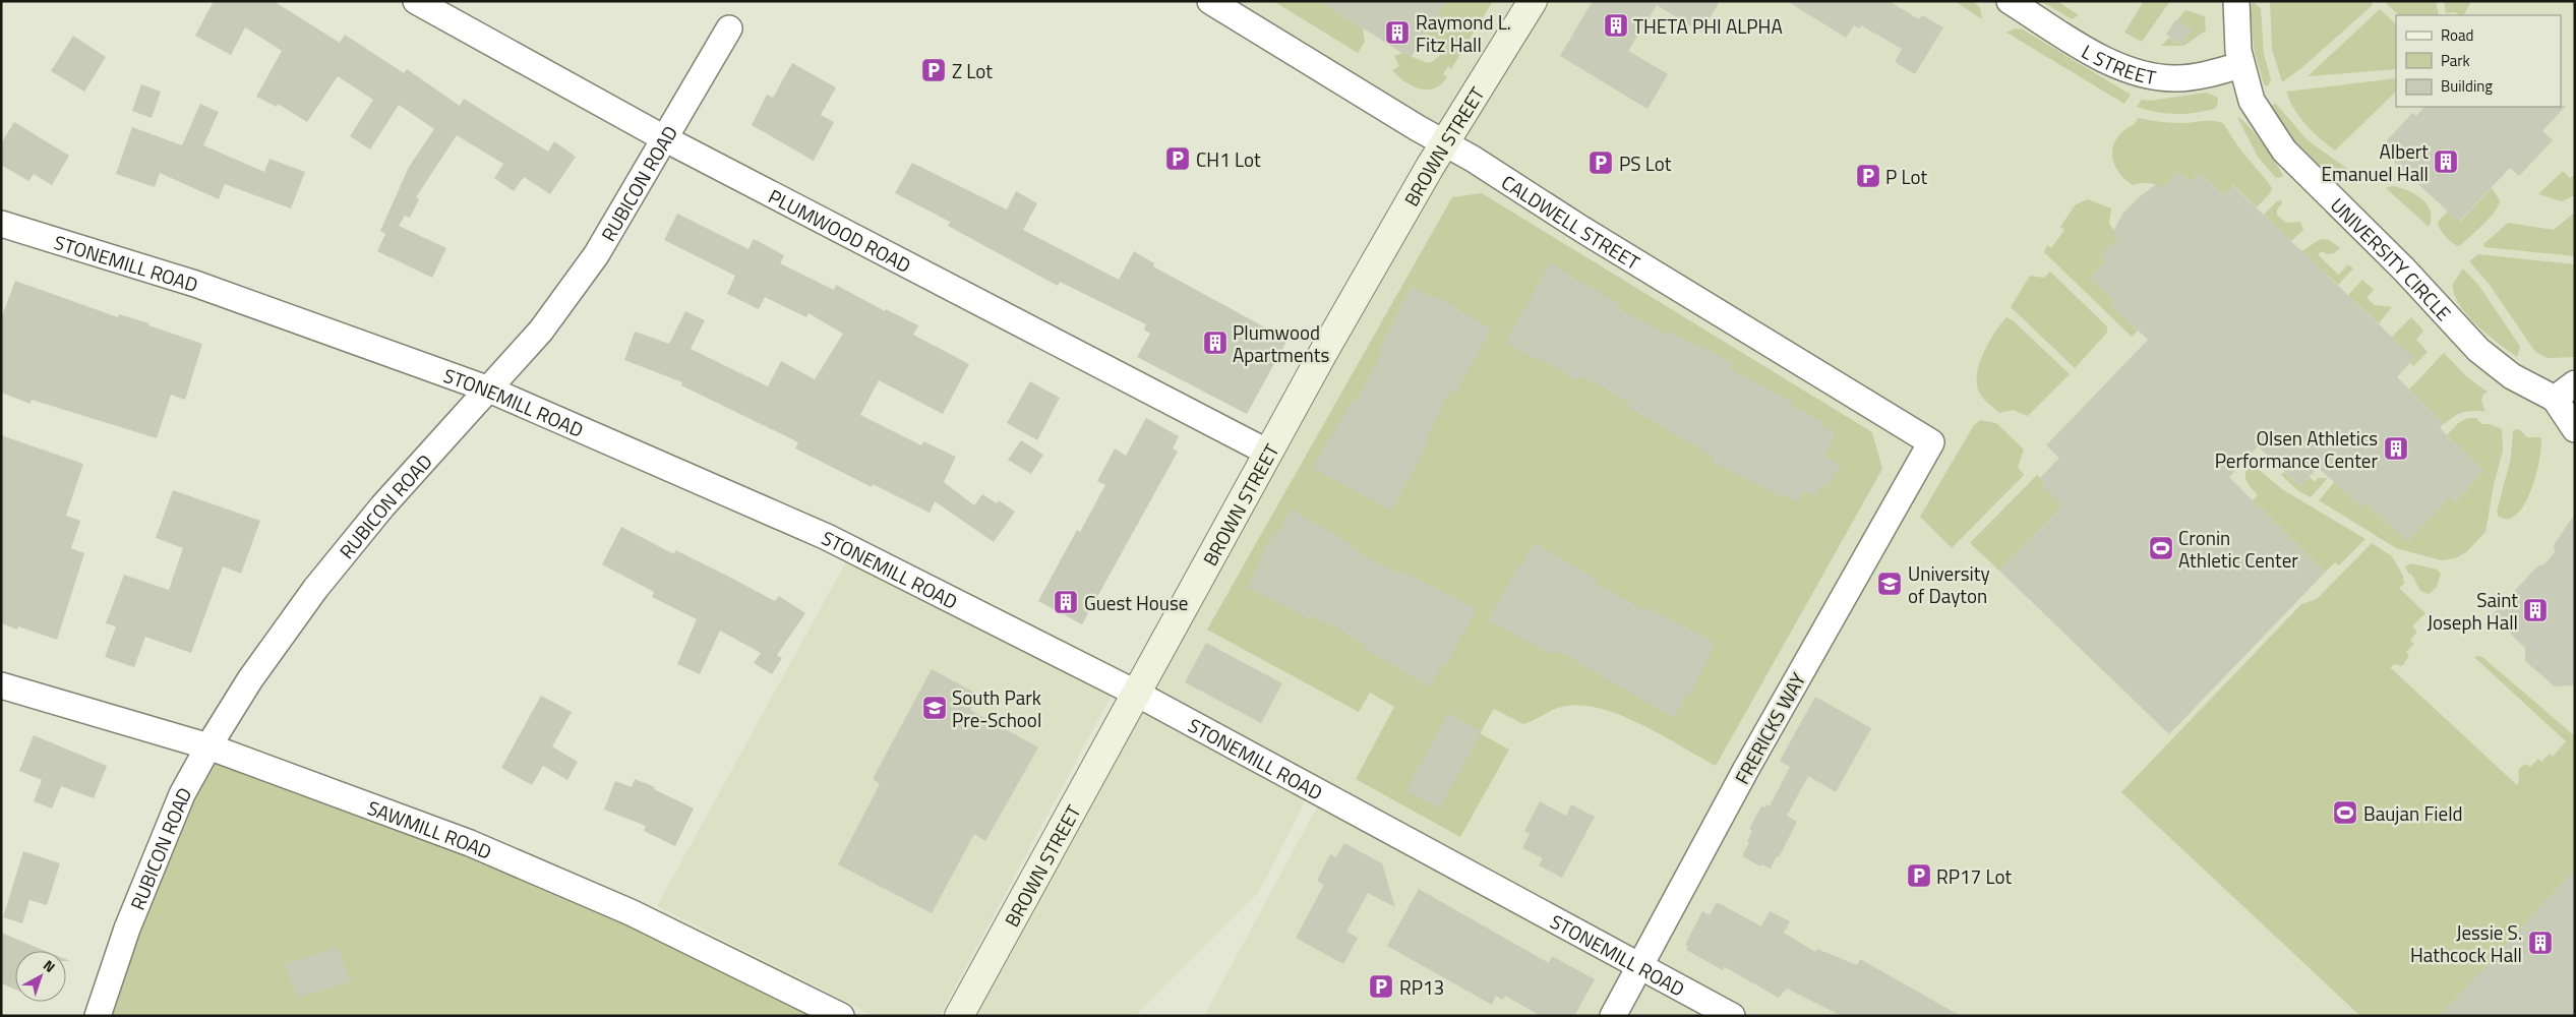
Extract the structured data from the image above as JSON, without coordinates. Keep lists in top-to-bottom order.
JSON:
{
  "streets": {
    "street": [
      "L STREET",
      "BROWN STREET",
      "RUBICON ROAD",
      "CALDWELL STREET",
      "PLUMWOOD ROAD",
      "UNIVERSITY CIRCLE",
      "STONEMILL ROAD",
      "FRERICKS WAY",
      "SAWMILL ROAD"
    ]
  },
  "crossings": [
    ["L STREET", "UNIVERSITY CIRCLE"],
    ["BROWN STREET", "CALDWELL STREET"],
    ["BROWN STREET", "PLUMWOOD ROAD"],
    ["BROWN STREET", "STONEMILL ROAD"],
    ["RUBICON ROAD", "PLUMWOOD ROAD"],
    ["RUBICON ROAD", "STONEMILL ROAD"],
    ["RUBICON ROAD", "SAWMILL ROAD"],
    ["CALDWELL STREET", "FRERICKS WAY"],
    ["STONEMILL ROAD", "FRERICKS WAY"]
  ],
  "places": {
    "building": [
      "THETA PHI ALPHA",
      "Raymond L. Fitz Hall",
      "Albert Emanuel Hall",
      "Plumwood Apartments",
      "Olsen Athletics Performance Center",
      "Guest House",
      "Saint Joseph Hall",
      "Jessie S. Hathcock Hall"
    ],
    "parking": [
      "Z Lot",
      "CH1 Lot",
      "PS Lot",
      "P Lot",
      "RP17 Lot",
      "RP13"
    ],
    "sports": ["Cronin Athletic Center", "Baujan Field"],
    "school or university": ["University of Dayton", "South Park Pre-School"]
  },
  "legend": ["Road", "Park", "Building"],
  "north": "top right"
}
